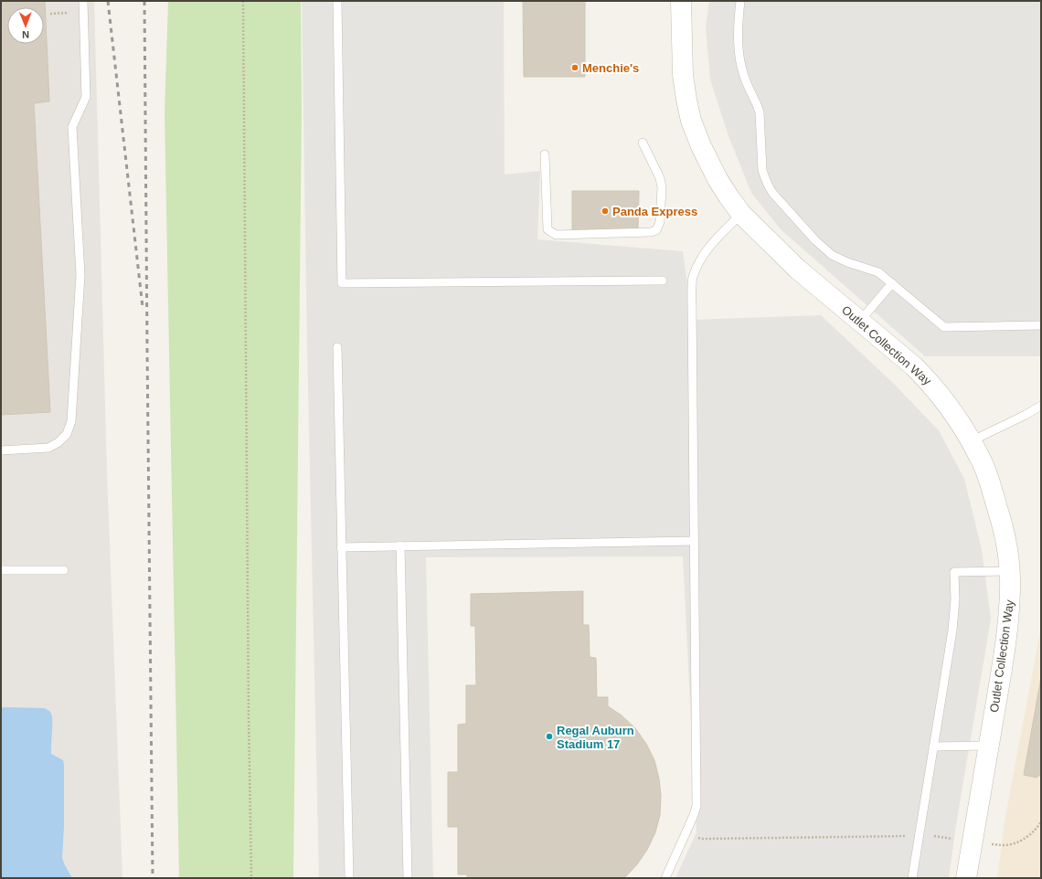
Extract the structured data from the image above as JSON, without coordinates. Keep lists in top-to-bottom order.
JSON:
{
  "streets": {
    "street": ["Outlet Collection Way"]
  },
  "places": ["Menchie's", "Panda Express", "Regal Auburn Stadium 17"],
  "north": "bottom"
}
